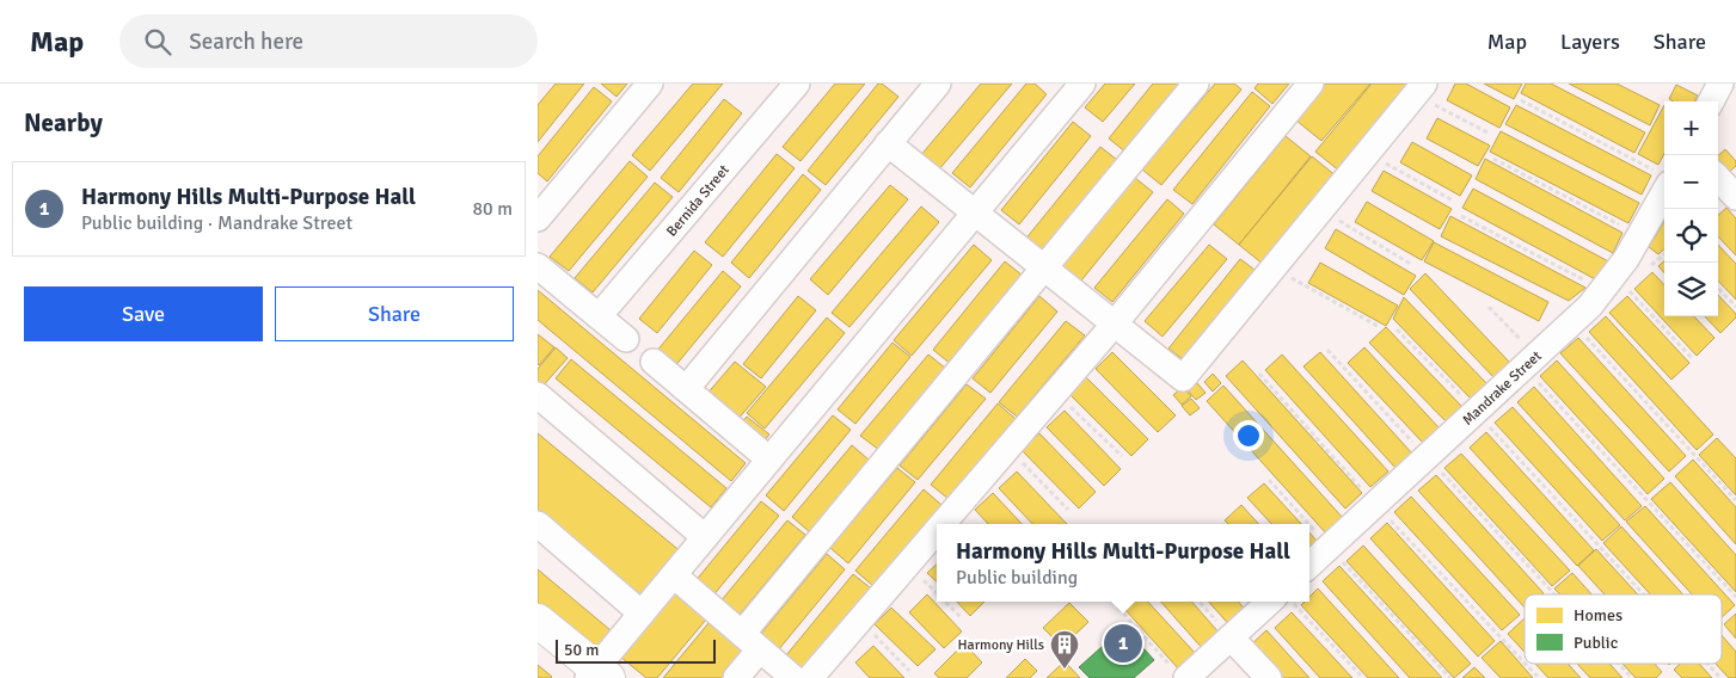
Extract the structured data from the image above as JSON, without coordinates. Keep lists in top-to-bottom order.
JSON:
{
  "streets": {
    "street": ["Bernida Street", "Mandrake Street"]
  },
  "places": {
    "building": ["Harmony Hills"]
  },
  "legend": ["Homes", "Public"],
  "scale_bar": "50 m",
  "page": {
    "header": "Map",
    "search": "Search here",
    "nav": ["Map", "Layers", "Share"],
    "heading": "Nearby",
    "map_buttons": ["+", "−"],
    "list": [
      {
        "mark": "1",
        "name": "Harmony Hills Multi-Purpose Hall",
        "note": "Public building · Mandrake Street",
        "value": "80 m"
      }
    ],
    "buttons": ["Save", "Share"],
    "popup": ["Harmony Hills Multi-Purpose Hall", "Public building"],
    "pins": "1",
    "scale": "50 m"
  }
}
